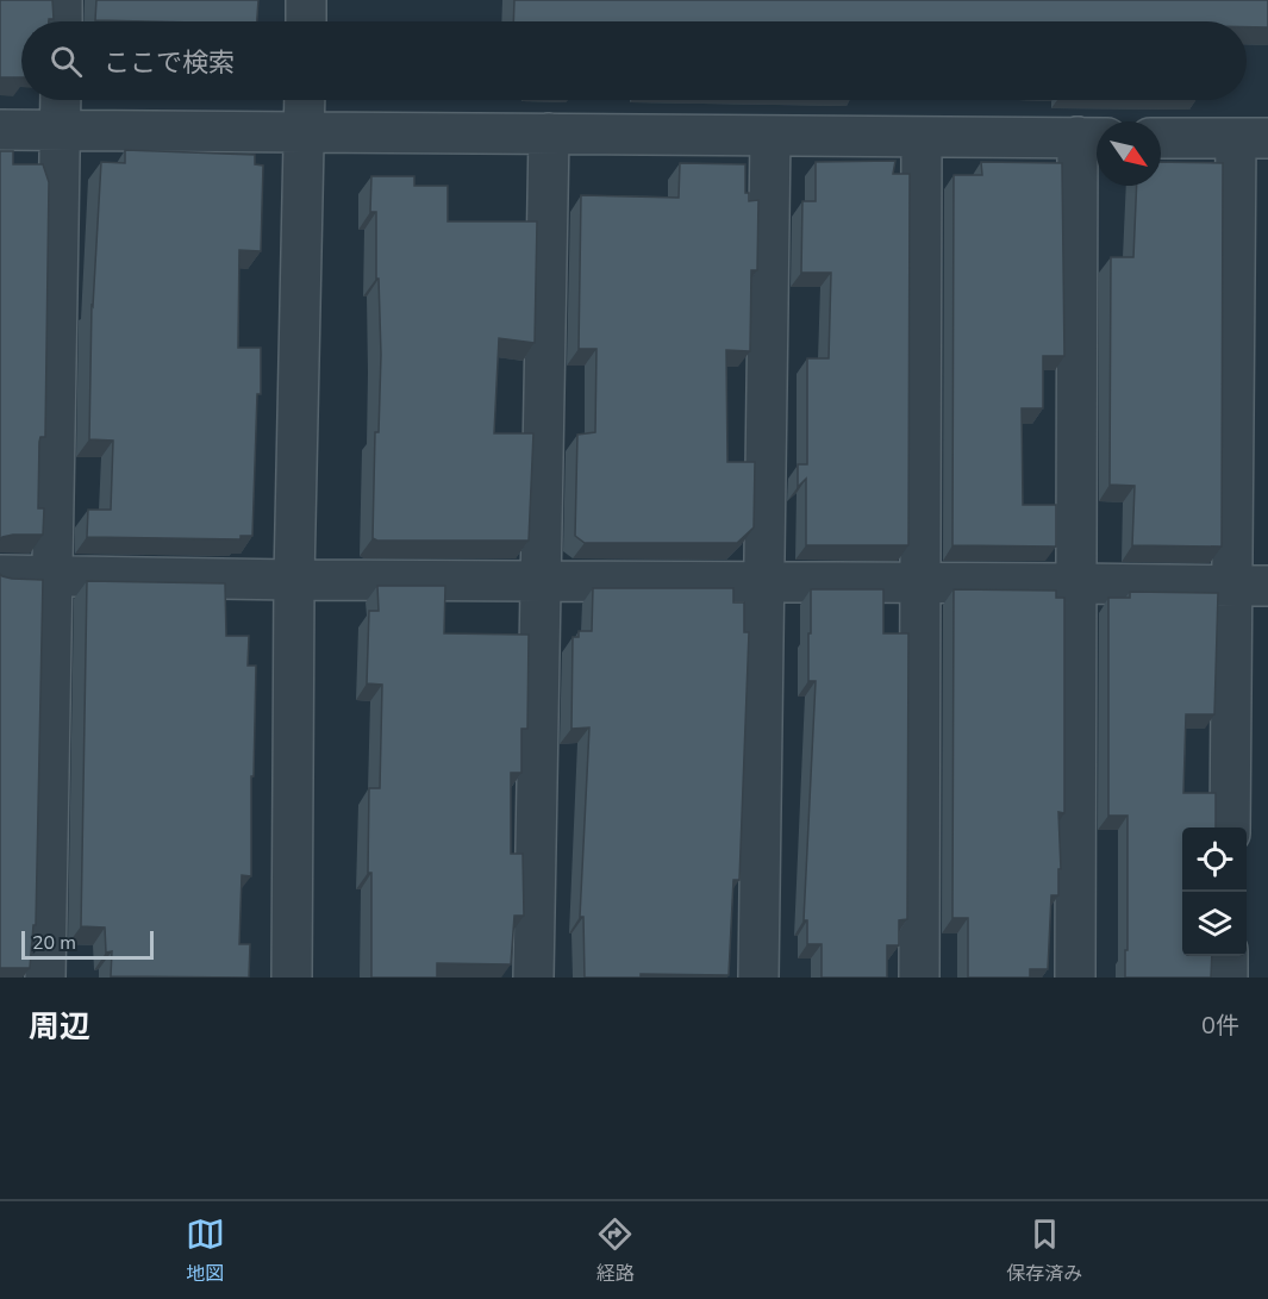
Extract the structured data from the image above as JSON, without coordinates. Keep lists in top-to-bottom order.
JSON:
{
  "scale_bar": "20 m",
  "north": "bottom right",
  "page": {
    "search": "ここで検索",
    "scale": "20 m",
    "heading": ["周辺", "0件"],
    "nav": ["地図", "経路", "保存済み"]
  }
}
